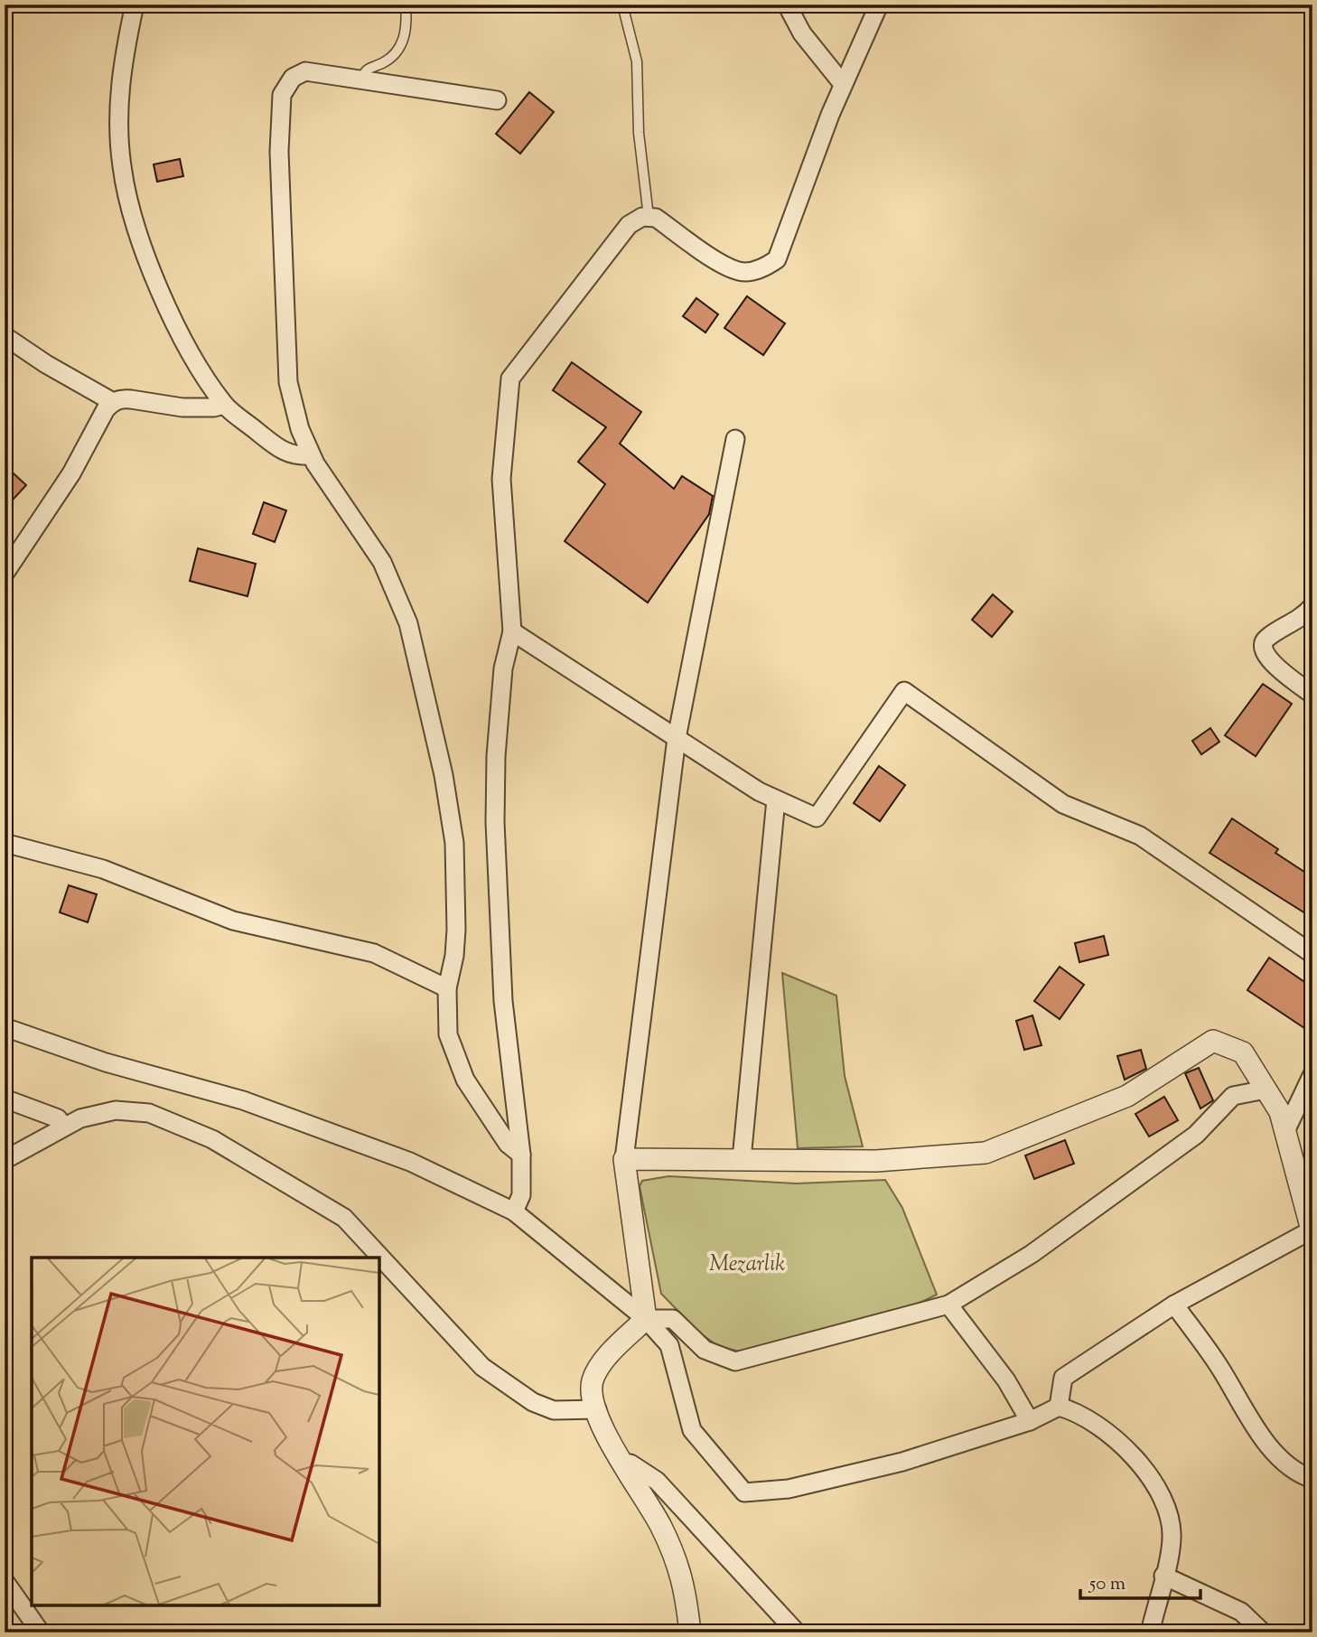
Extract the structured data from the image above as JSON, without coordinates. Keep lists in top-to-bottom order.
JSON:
{
  "parks": ["Mezarlık"],
  "scale_bar": "50 m"
}
